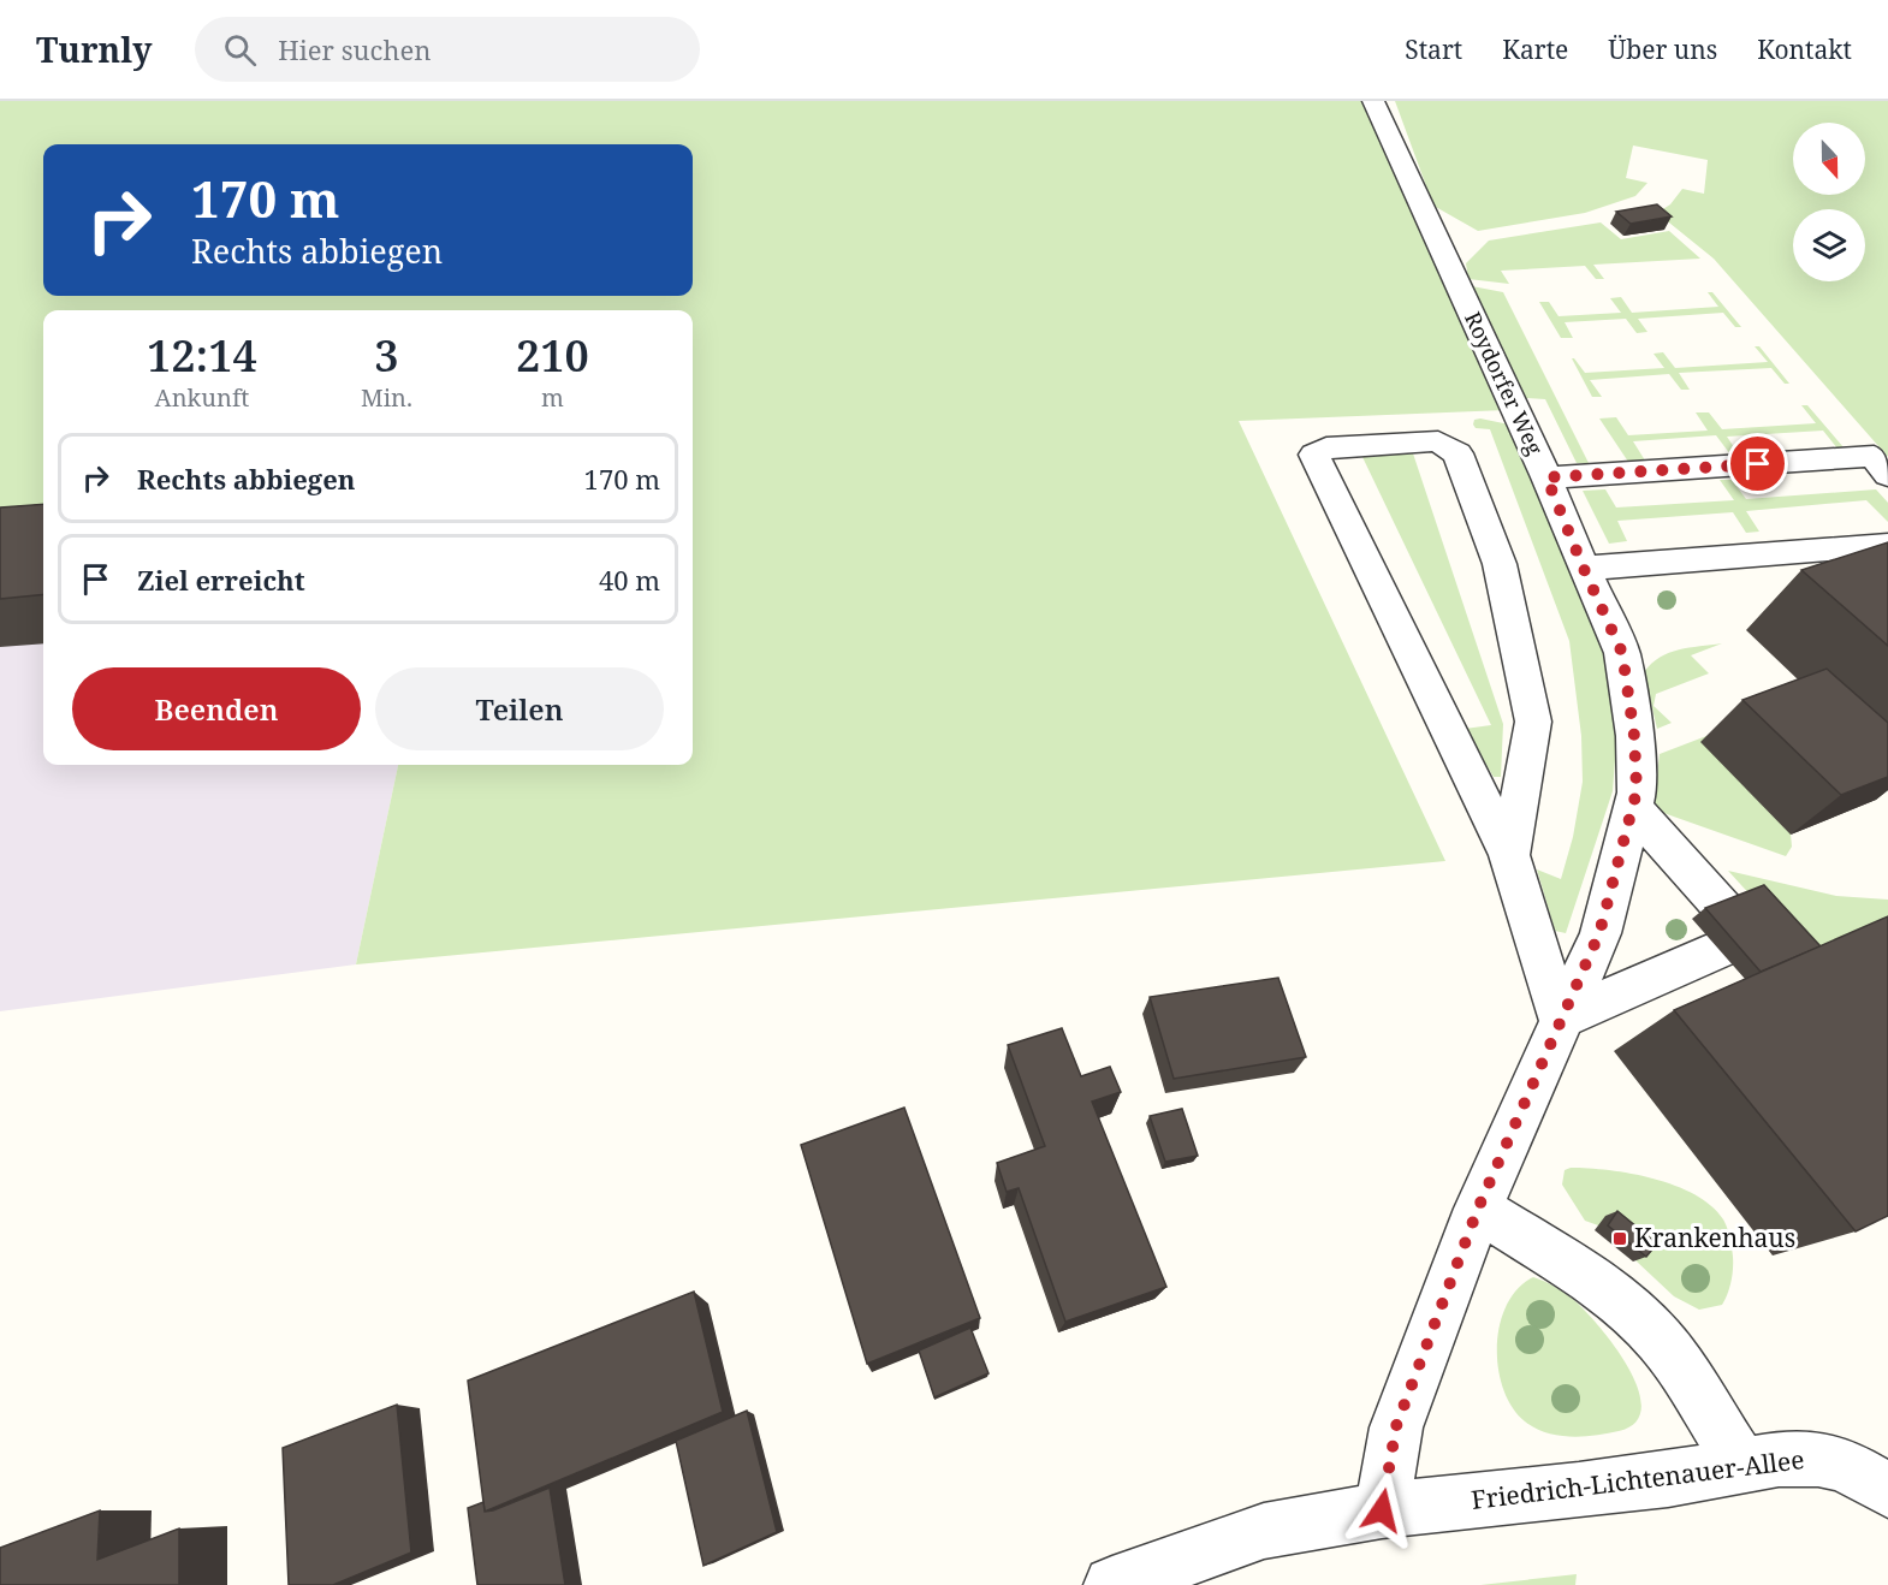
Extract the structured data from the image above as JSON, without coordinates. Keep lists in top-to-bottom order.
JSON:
{
  "streets": {
    "street": ["Roydorfer Weg", "Friedrich-Lichtenauer-Allee"]
  },
  "crossings": [
    ["Roydorfer Weg", "Friedrich-Lichtenauer-Allee"]
  ],
  "places": {
    "transit": ["Krankenhaus"]
  },
  "north": "bottom",
  "page": {
    "header": "Turnly",
    "search": "Hier suchen",
    "nav": [
      "Start",
      "Karte",
      "Über uns",
      "Kontakt"
    ],
    "turn": ["170 m", "Rechts abbiegen"],
    "eta": [
      "12:14",
      "Ankunft",
      "3",
      "Min.",
      "210",
      "m"
    ],
    "list": [
      {
        "name": "Rechts abbiegen",
        "value": "170 m"
      },
      {
        "name": "Ziel erreicht",
        "value": "40 m"
      }
    ],
    "buttons": ["Beenden", "Teilen"]
  }
}
